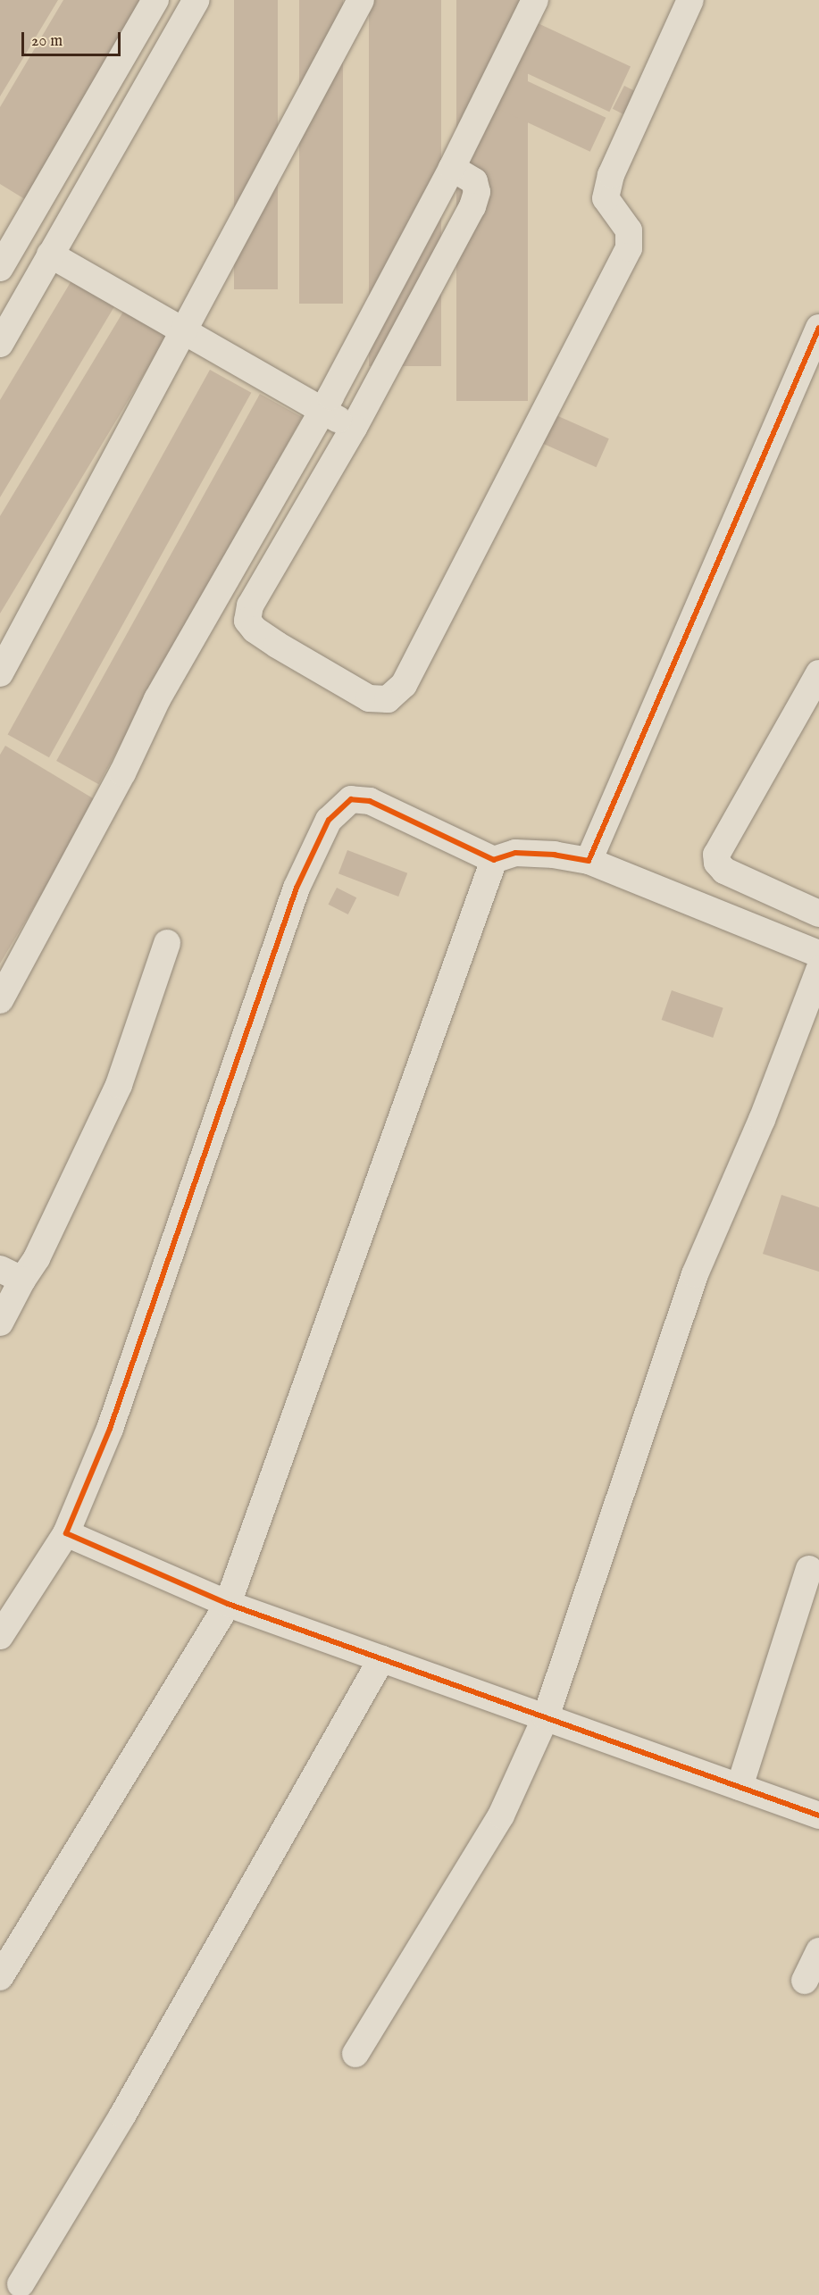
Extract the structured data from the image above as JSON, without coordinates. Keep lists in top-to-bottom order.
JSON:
{
  "scale_bar": "20 m"
}
